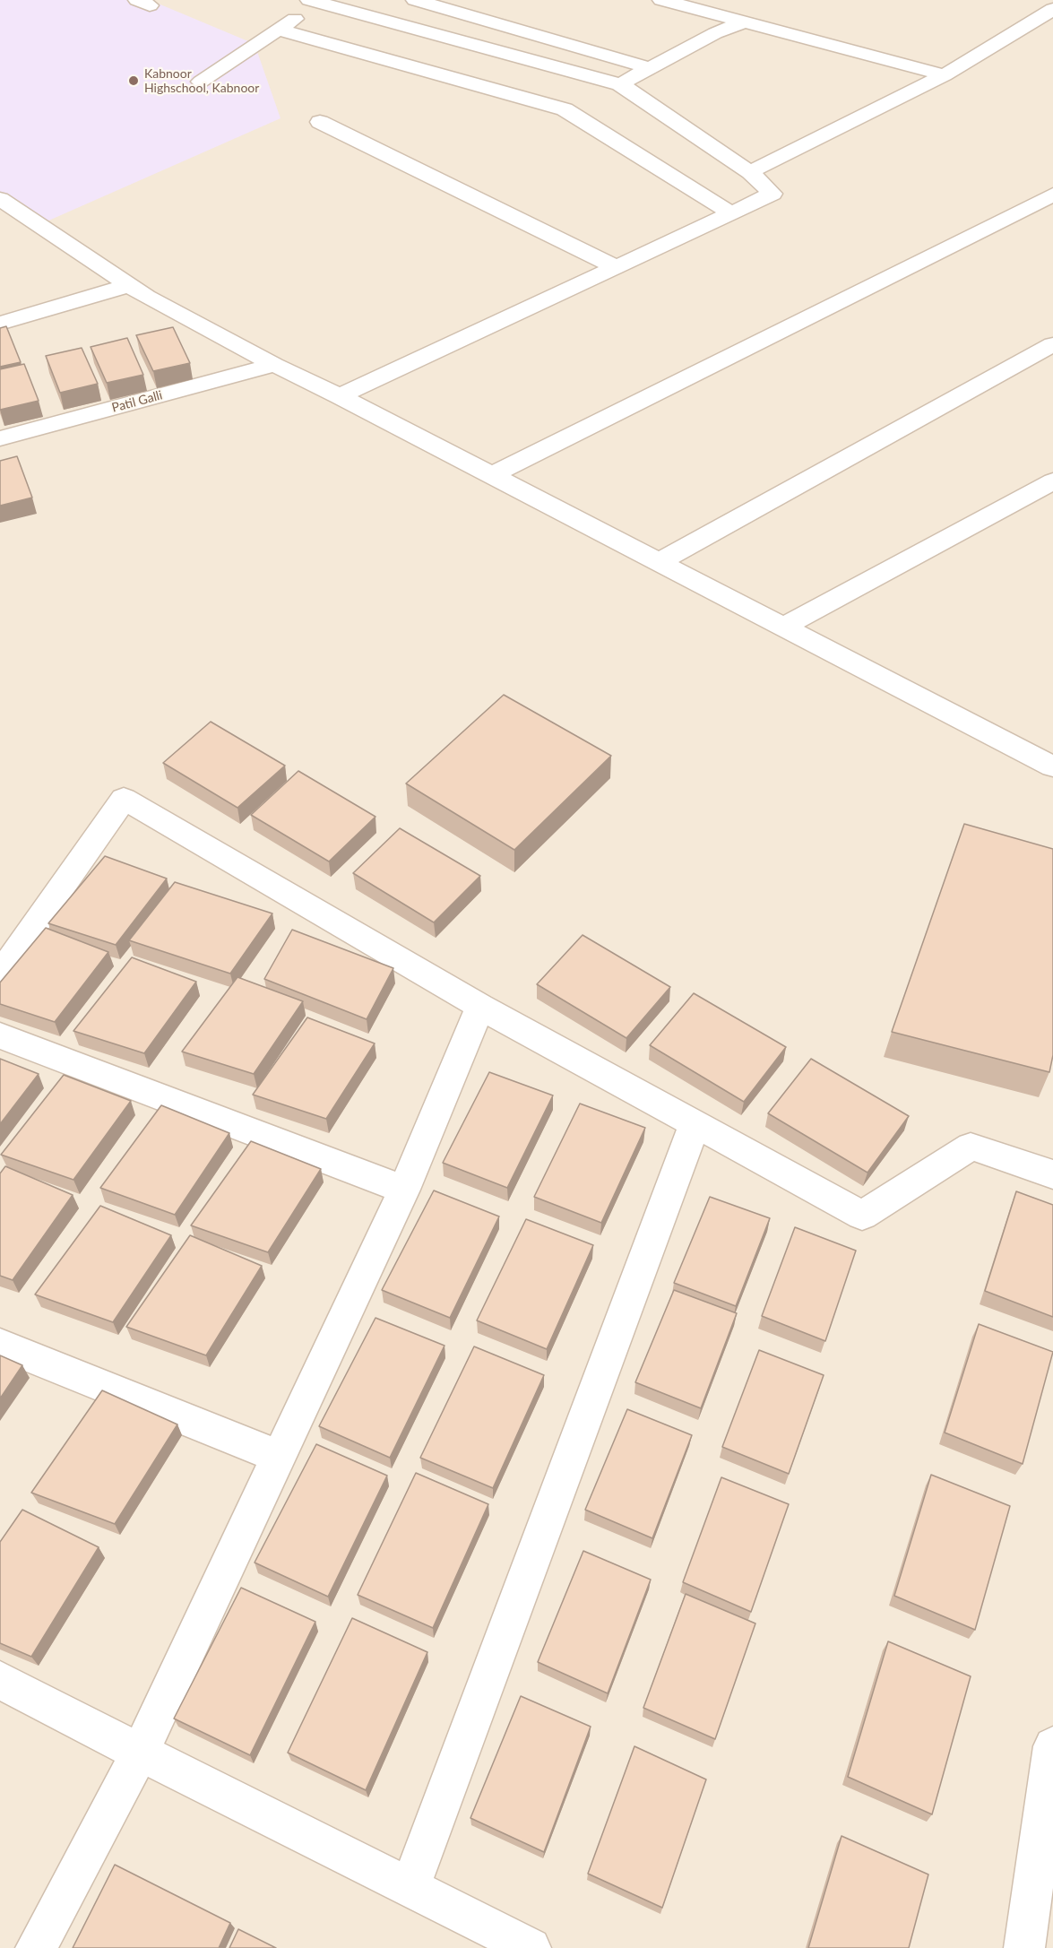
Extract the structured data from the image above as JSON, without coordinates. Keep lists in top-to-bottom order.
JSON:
{
  "streets": {
    "street": ["Patil Galli"]
  },
  "places": ["Kabnoor Highschool, Kabnoor"]
}
